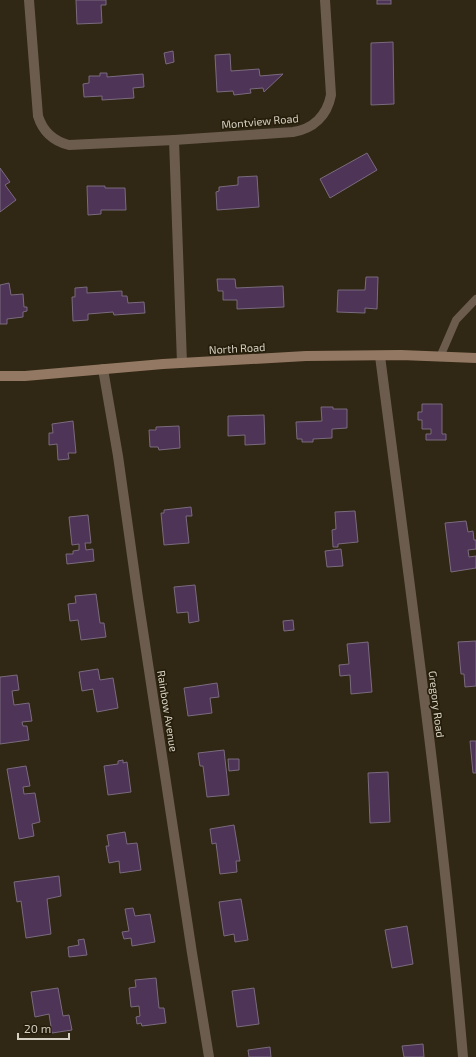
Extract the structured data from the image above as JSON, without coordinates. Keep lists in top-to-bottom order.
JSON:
{
  "streets": {
    "main road": ["North Road"],
    "street": ["Montview Road", "Gregory Road", "Rainbow Avenue"]
  },
  "crossings": [
    ["North Road", "Gregory Road"],
    ["North Road", "Rainbow Avenue"]
  ],
  "scale_bar": "20 m"
}
